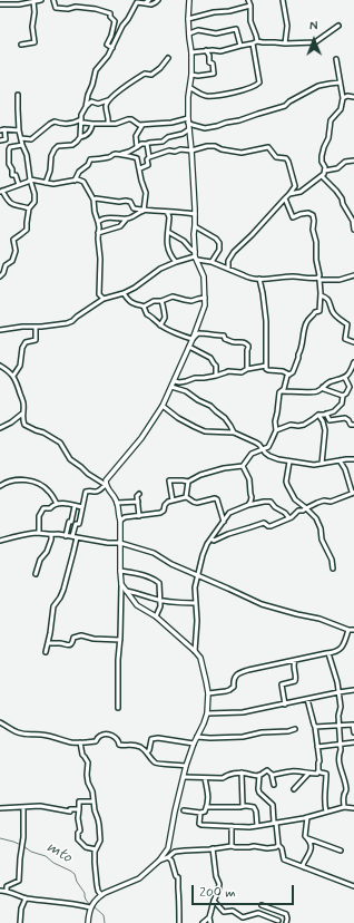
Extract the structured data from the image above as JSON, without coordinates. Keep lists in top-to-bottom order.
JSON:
{
  "water": ["mto"],
  "scale_bar": "200 m",
  "north": "top"
}
